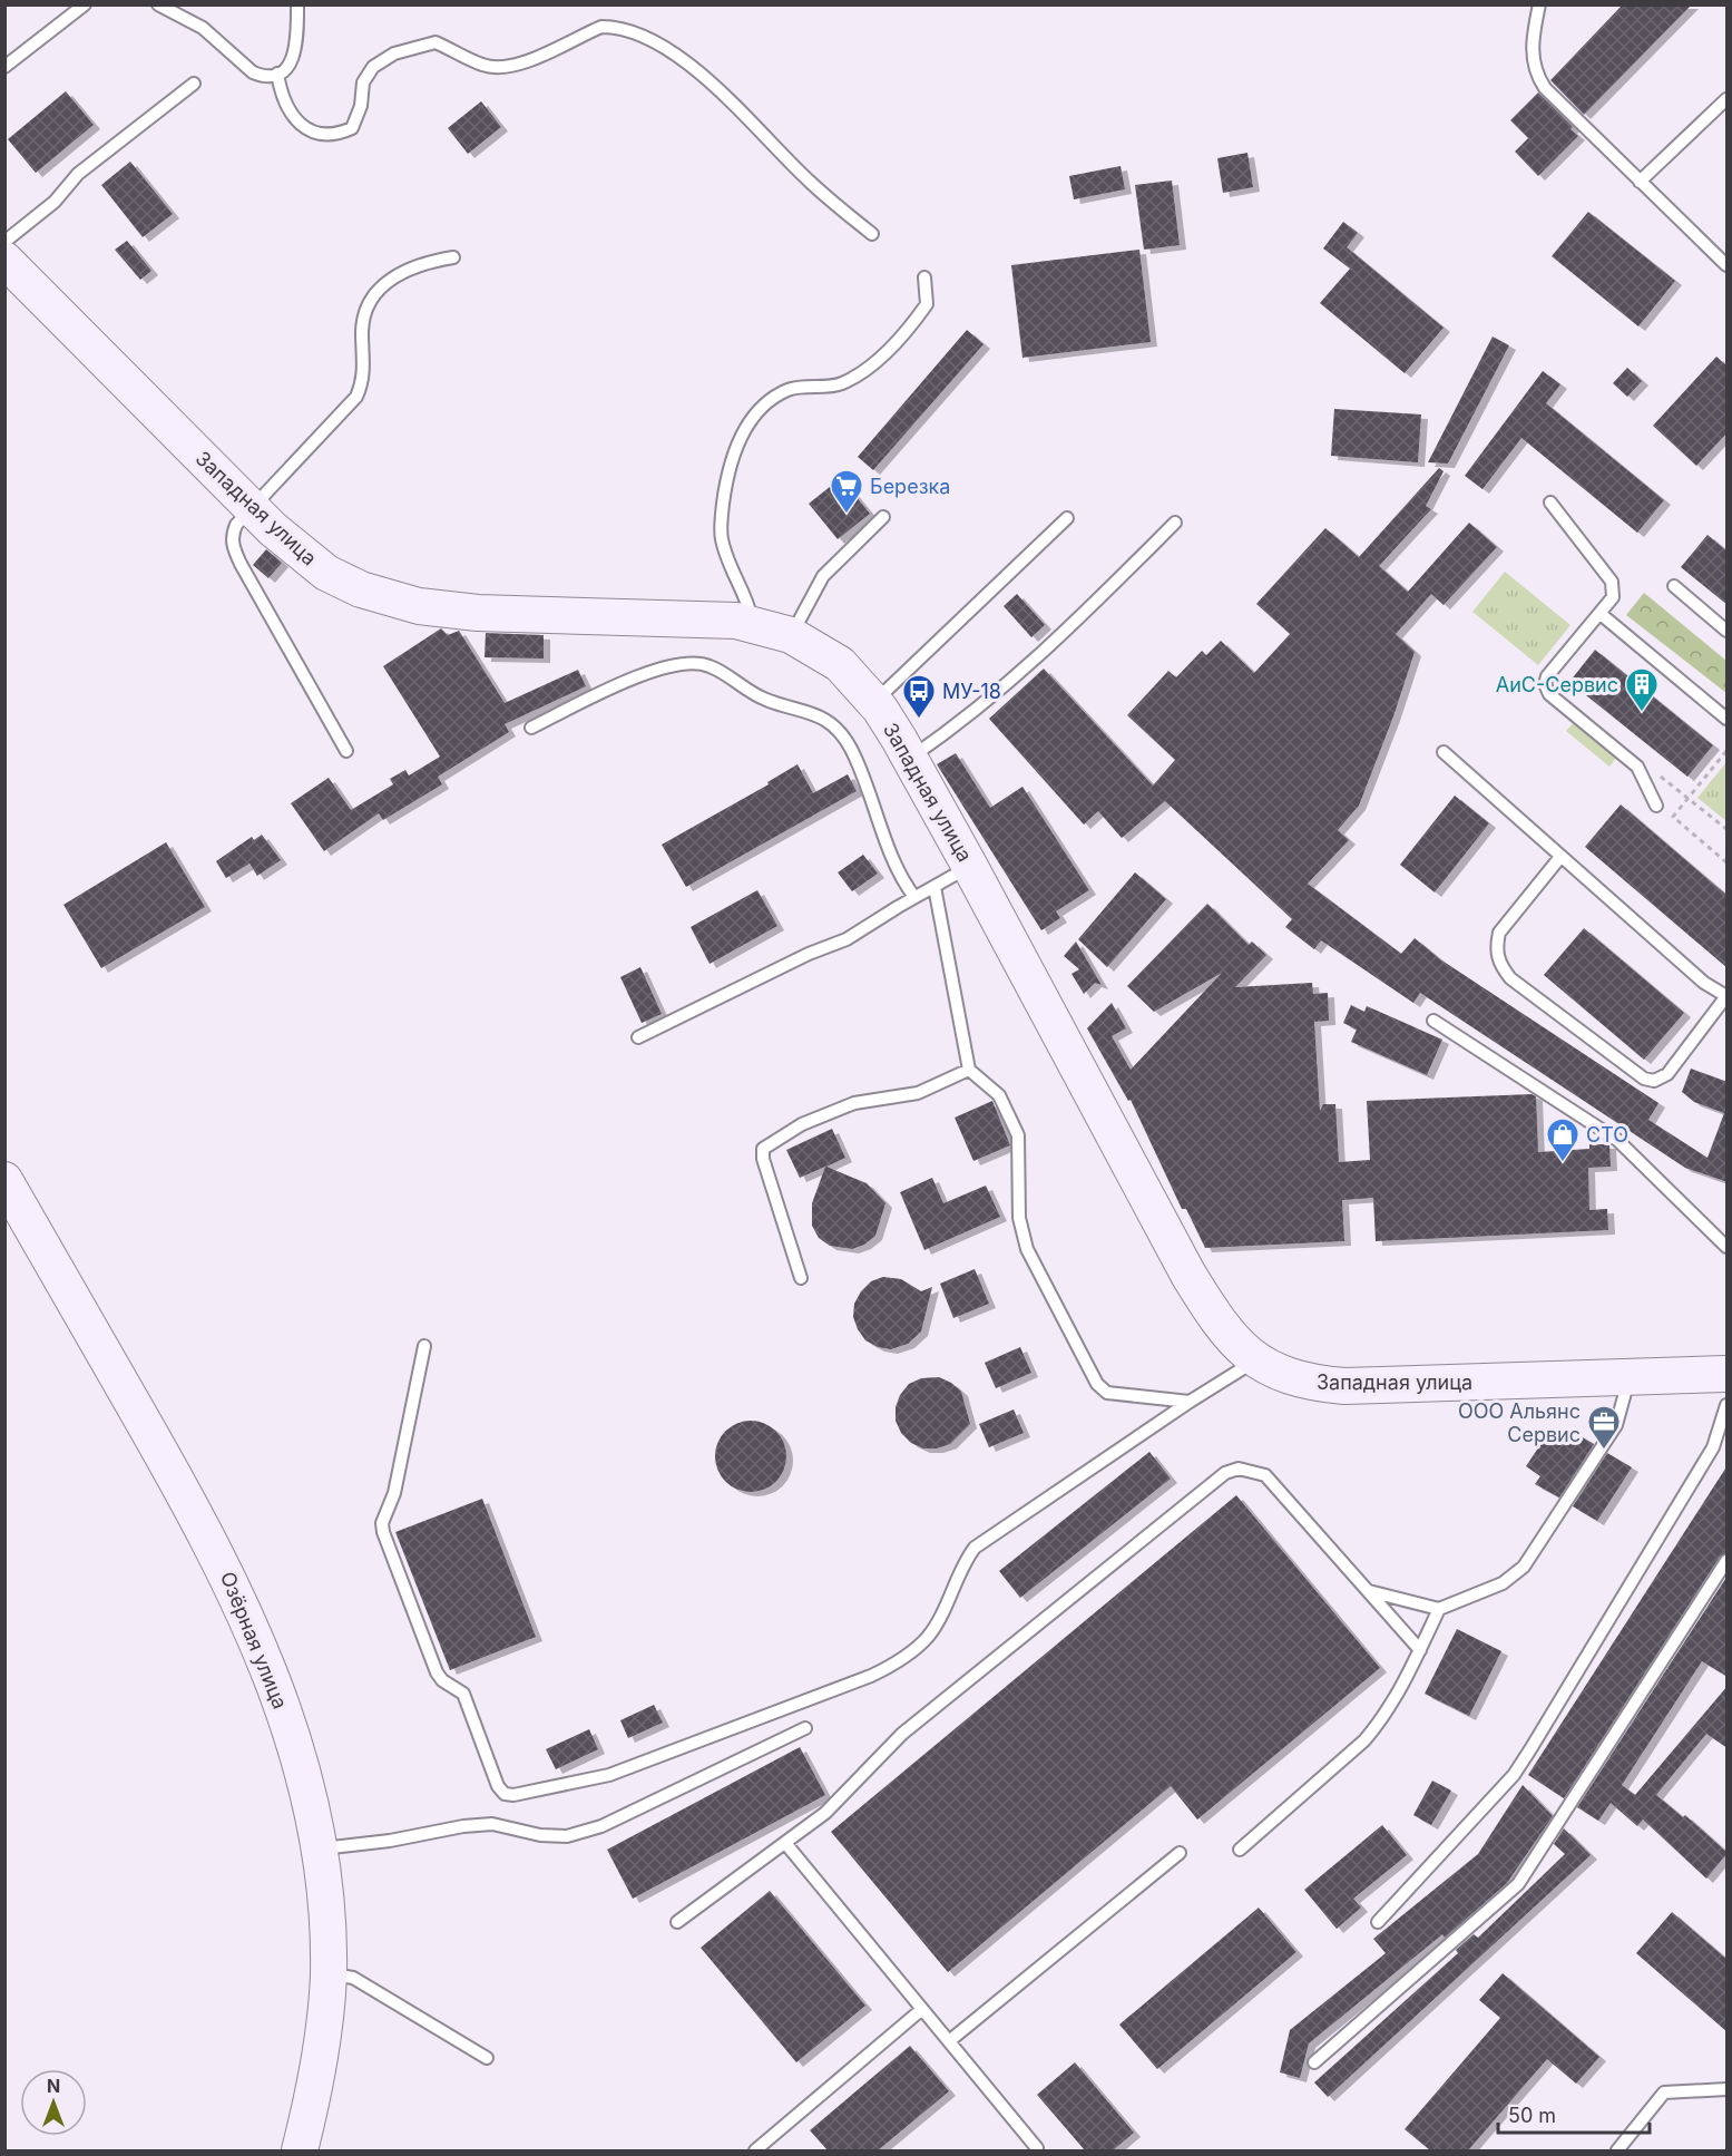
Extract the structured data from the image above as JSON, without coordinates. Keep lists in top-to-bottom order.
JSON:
{
  "streets": {
    "street": ["Западная улица", "Озёрная улица"]
  },
  "places": {
    "supermarket": ["Березка"],
    "building": ["АиС-Сервис"],
    "bus stop": ["МУ-18"],
    "shop": ["СТО"],
    "office": ["ООО Альянс Сервис"]
  },
  "scale_bar": "50 m",
  "north": "top"
}
